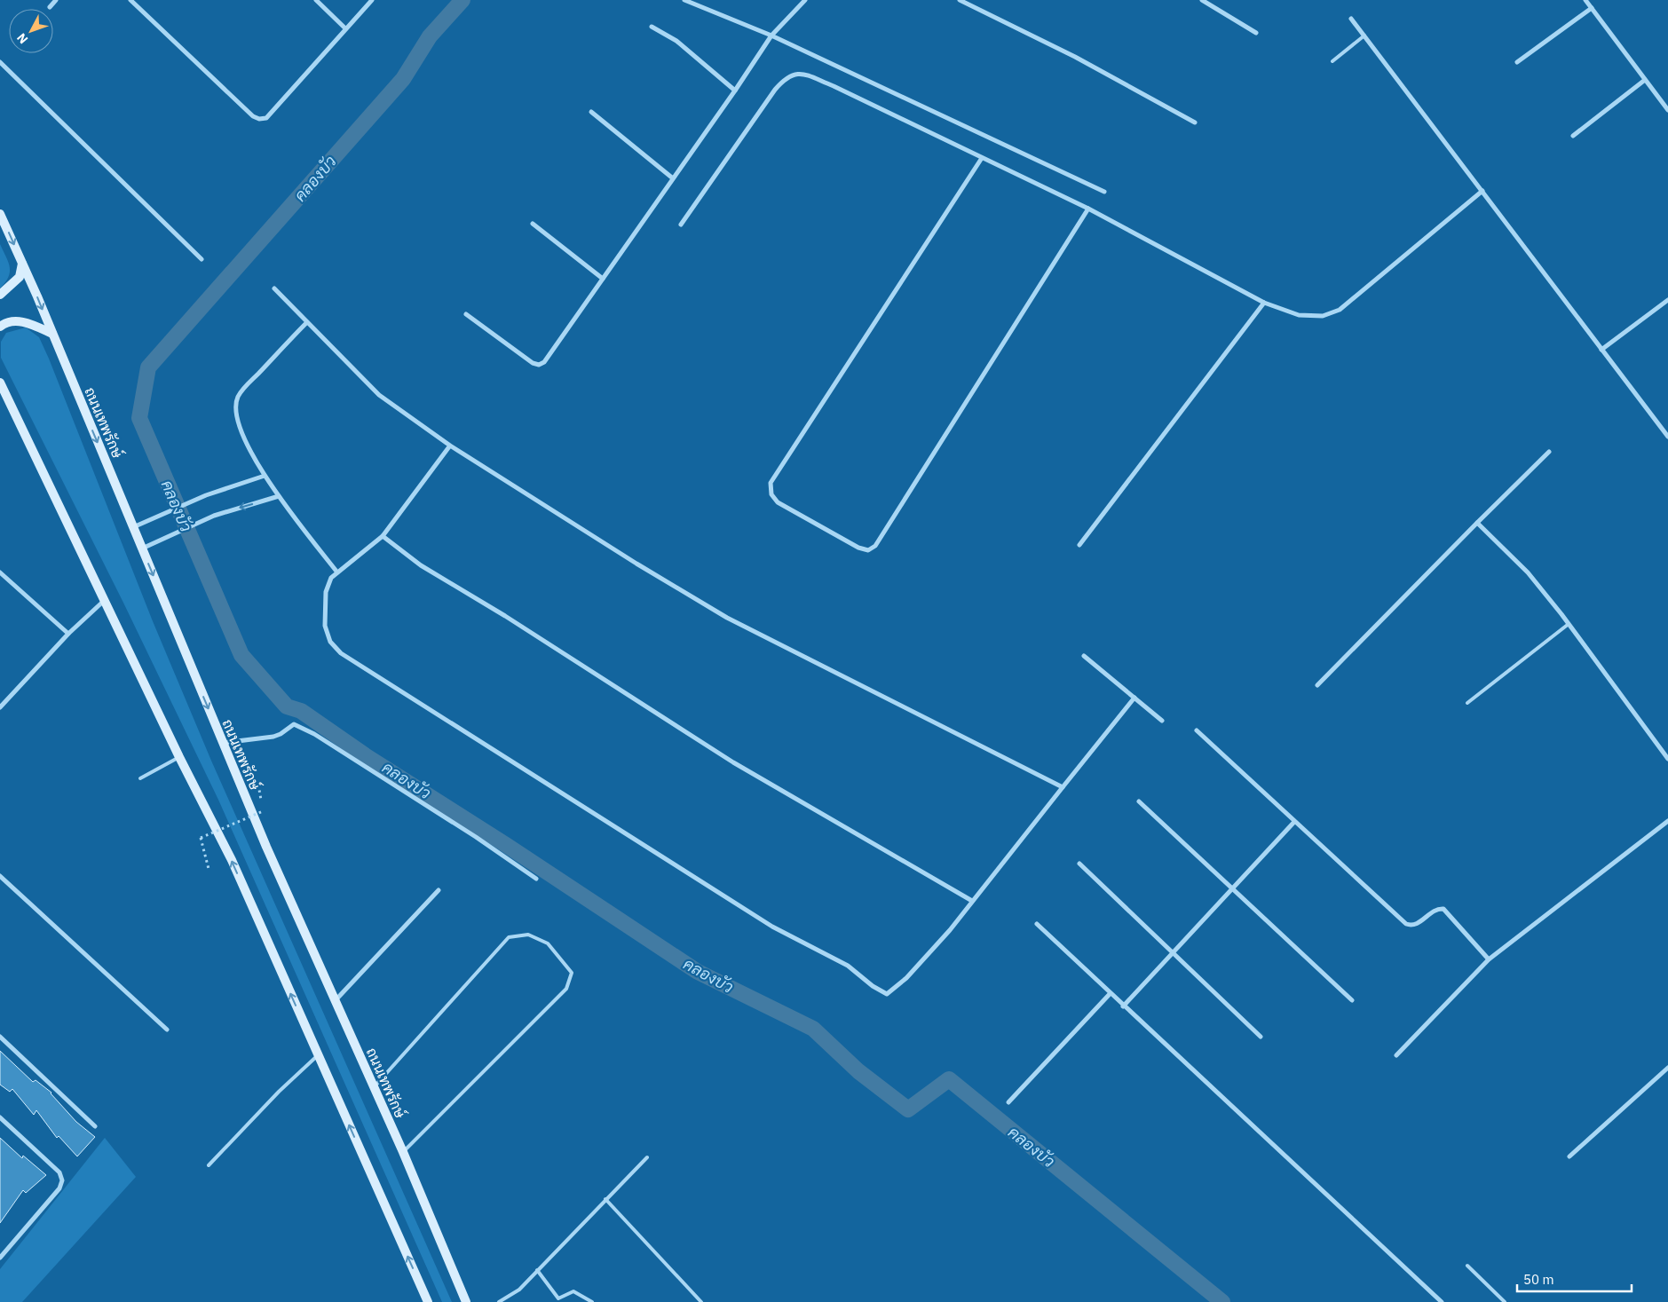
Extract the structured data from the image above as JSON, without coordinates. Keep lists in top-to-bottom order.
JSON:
{
  "streets": {
    "main road": ["ถนนเทพรักษ์"]
  },
  "water": ["คลองบัว"],
  "scale_bar": "50 m",
  "north": "bottom left"
}
